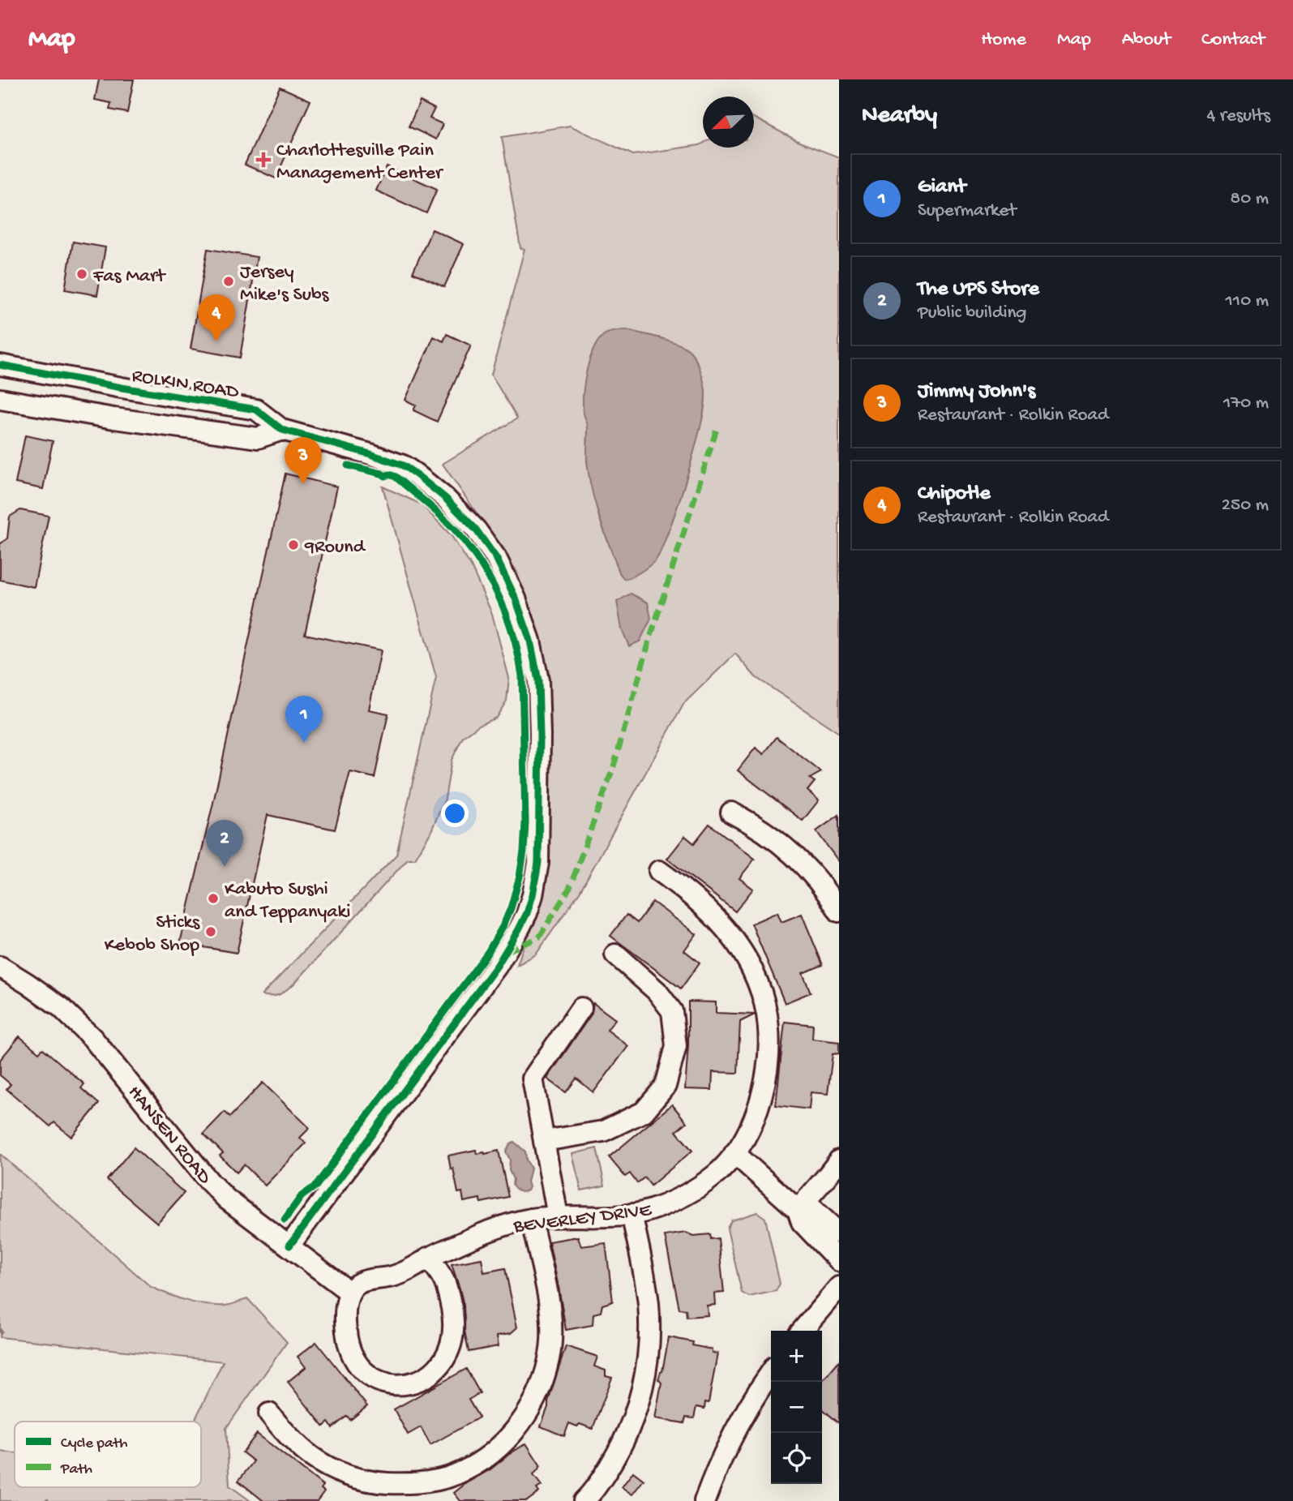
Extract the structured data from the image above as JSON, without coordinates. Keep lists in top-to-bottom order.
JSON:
{
  "streets": {
    "street": ["ROLKIN ROAD", "HANSEN ROAD", "BEVERLEY DRIVE"]
  },
  "crossings": [
    ["ROLKIN ROAD", "HANSEN ROAD"],
    ["HANSEN ROAD", "BEVERLEY DRIVE"]
  ],
  "places": {
    "health": ["Charlottesville Pain Management Center"],
    "other": [
      "Fas Mart",
      "Jersey Mike's Subs",
      "9Round",
      "Kabuto Sushi and Teppanyaki",
      "Sticks Kebob Shop"
    ]
  },
  "legend": ["Cycle path", "Path"],
  "north": "bottom left",
  "page": {
    "header": "Map",
    "nav": [
      "Home",
      "Map",
      "About",
      "Contact"
    ],
    "heading": ["Nearby", "4 results"],
    "list": [
      {
        "mark": "1",
        "name": "Giant",
        "note": "Supermarket",
        "value": "80 m"
      },
      {
        "mark": "2",
        "name": "The UPS Store",
        "note": "Public building",
        "value": "110 m"
      },
      {
        "mark": "3",
        "name": "Jimmy John's",
        "note": "Restaurant · Rolkin Road",
        "value": "170 m"
      },
      {
        "mark": "4",
        "name": "Chipotle",
        "note": "Restaurant · Rolkin Road",
        "value": "250 m"
      }
    ],
    "pins": [
      "4",
      "3",
      "1",
      "2"
    ],
    "map_buttons": ["+", "−"]
  }
}
